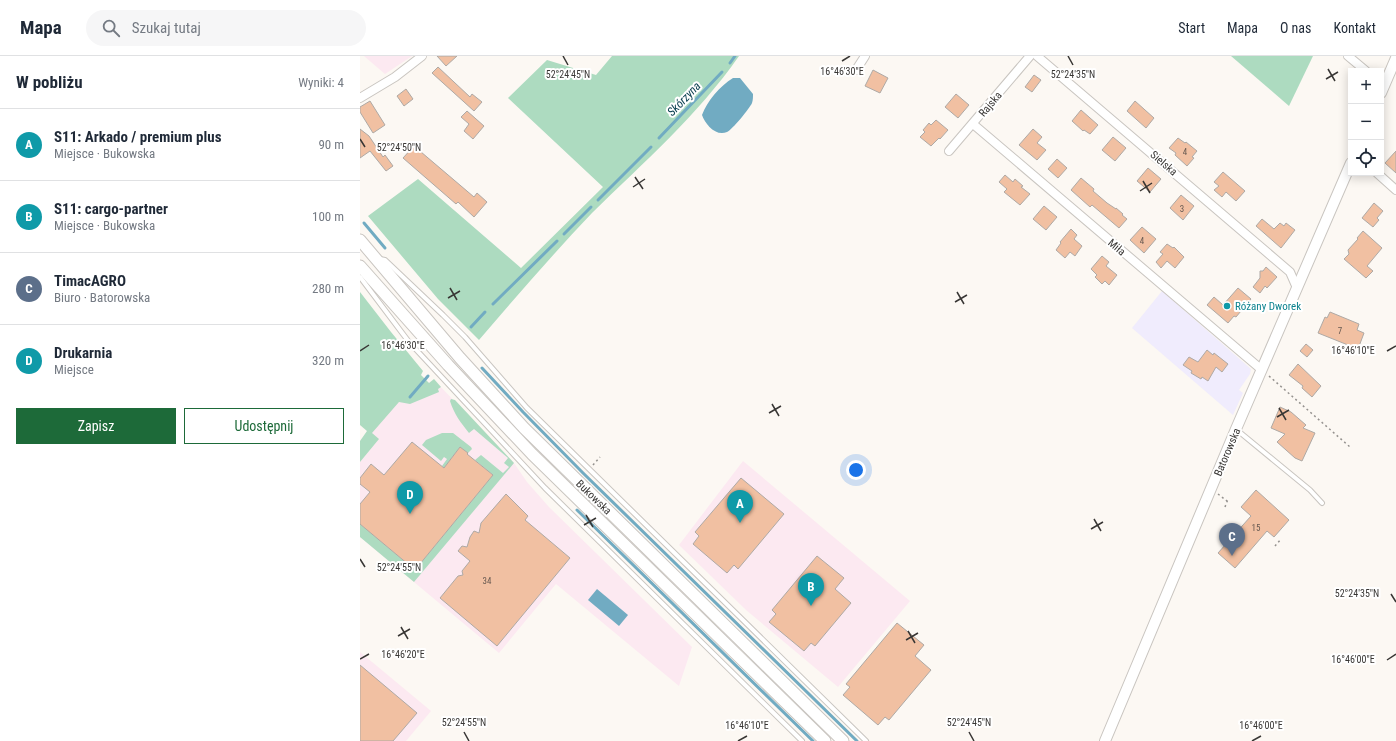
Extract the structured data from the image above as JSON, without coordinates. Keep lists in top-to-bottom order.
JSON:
{
  "streets": {
    "main road": ["Bukowska"],
    "street": [
      "Rajska",
      "Sielska",
      "Miła",
      "Batorowska"
    ]
  },
  "crossings": [
    ["Rajska", "Miła"],
    ["Sielska", "Batorowska"],
    ["Miła", "Batorowska"]
  ],
  "water": ["Skórzyna"],
  "places": ["Różany Dworek"],
  "house_numbers": [
    "4",
    "3",
    "4",
    "7",
    "15",
    "34"
  ],
  "page": {
    "header": "Mapa",
    "search": "Szukaj tutaj",
    "nav": [
      "Start",
      "Mapa",
      "O nas",
      "Kontakt"
    ],
    "heading": ["W pobliżu", "Wyniki: 4"],
    "map_buttons": ["+", "−"],
    "list": [
      {
        "mark": "A",
        "name": "S11: Arkado / premium plus",
        "note": "Miejsce · Bukowska",
        "value": "90 m"
      },
      {
        "mark": "B",
        "name": "S11: cargo-partner",
        "note": "Miejsce · Bukowska",
        "value": "100 m"
      },
      {
        "mark": "C",
        "name": "TimacAGRO",
        "note": "Biuro · Batorowska",
        "value": "280 m"
      },
      {
        "mark": "D",
        "name": "Drukarnia",
        "note": "Miejsce",
        "value": "320 m"
      }
    ],
    "buttons": ["Zapisz", "Udostępnij"],
    "pins": [
      "D",
      "A",
      "C",
      "B"
    ]
  },
  "coordinates": [
    "16°46'30\"E",
    "52°24'45\"N",
    "52°24'35\"N",
    "52°24'50\"N",
    "16°46'10\"E",
    "52°24'55\"N",
    "16°46'20\"E",
    "16°46'00\"E"
  ]
}
